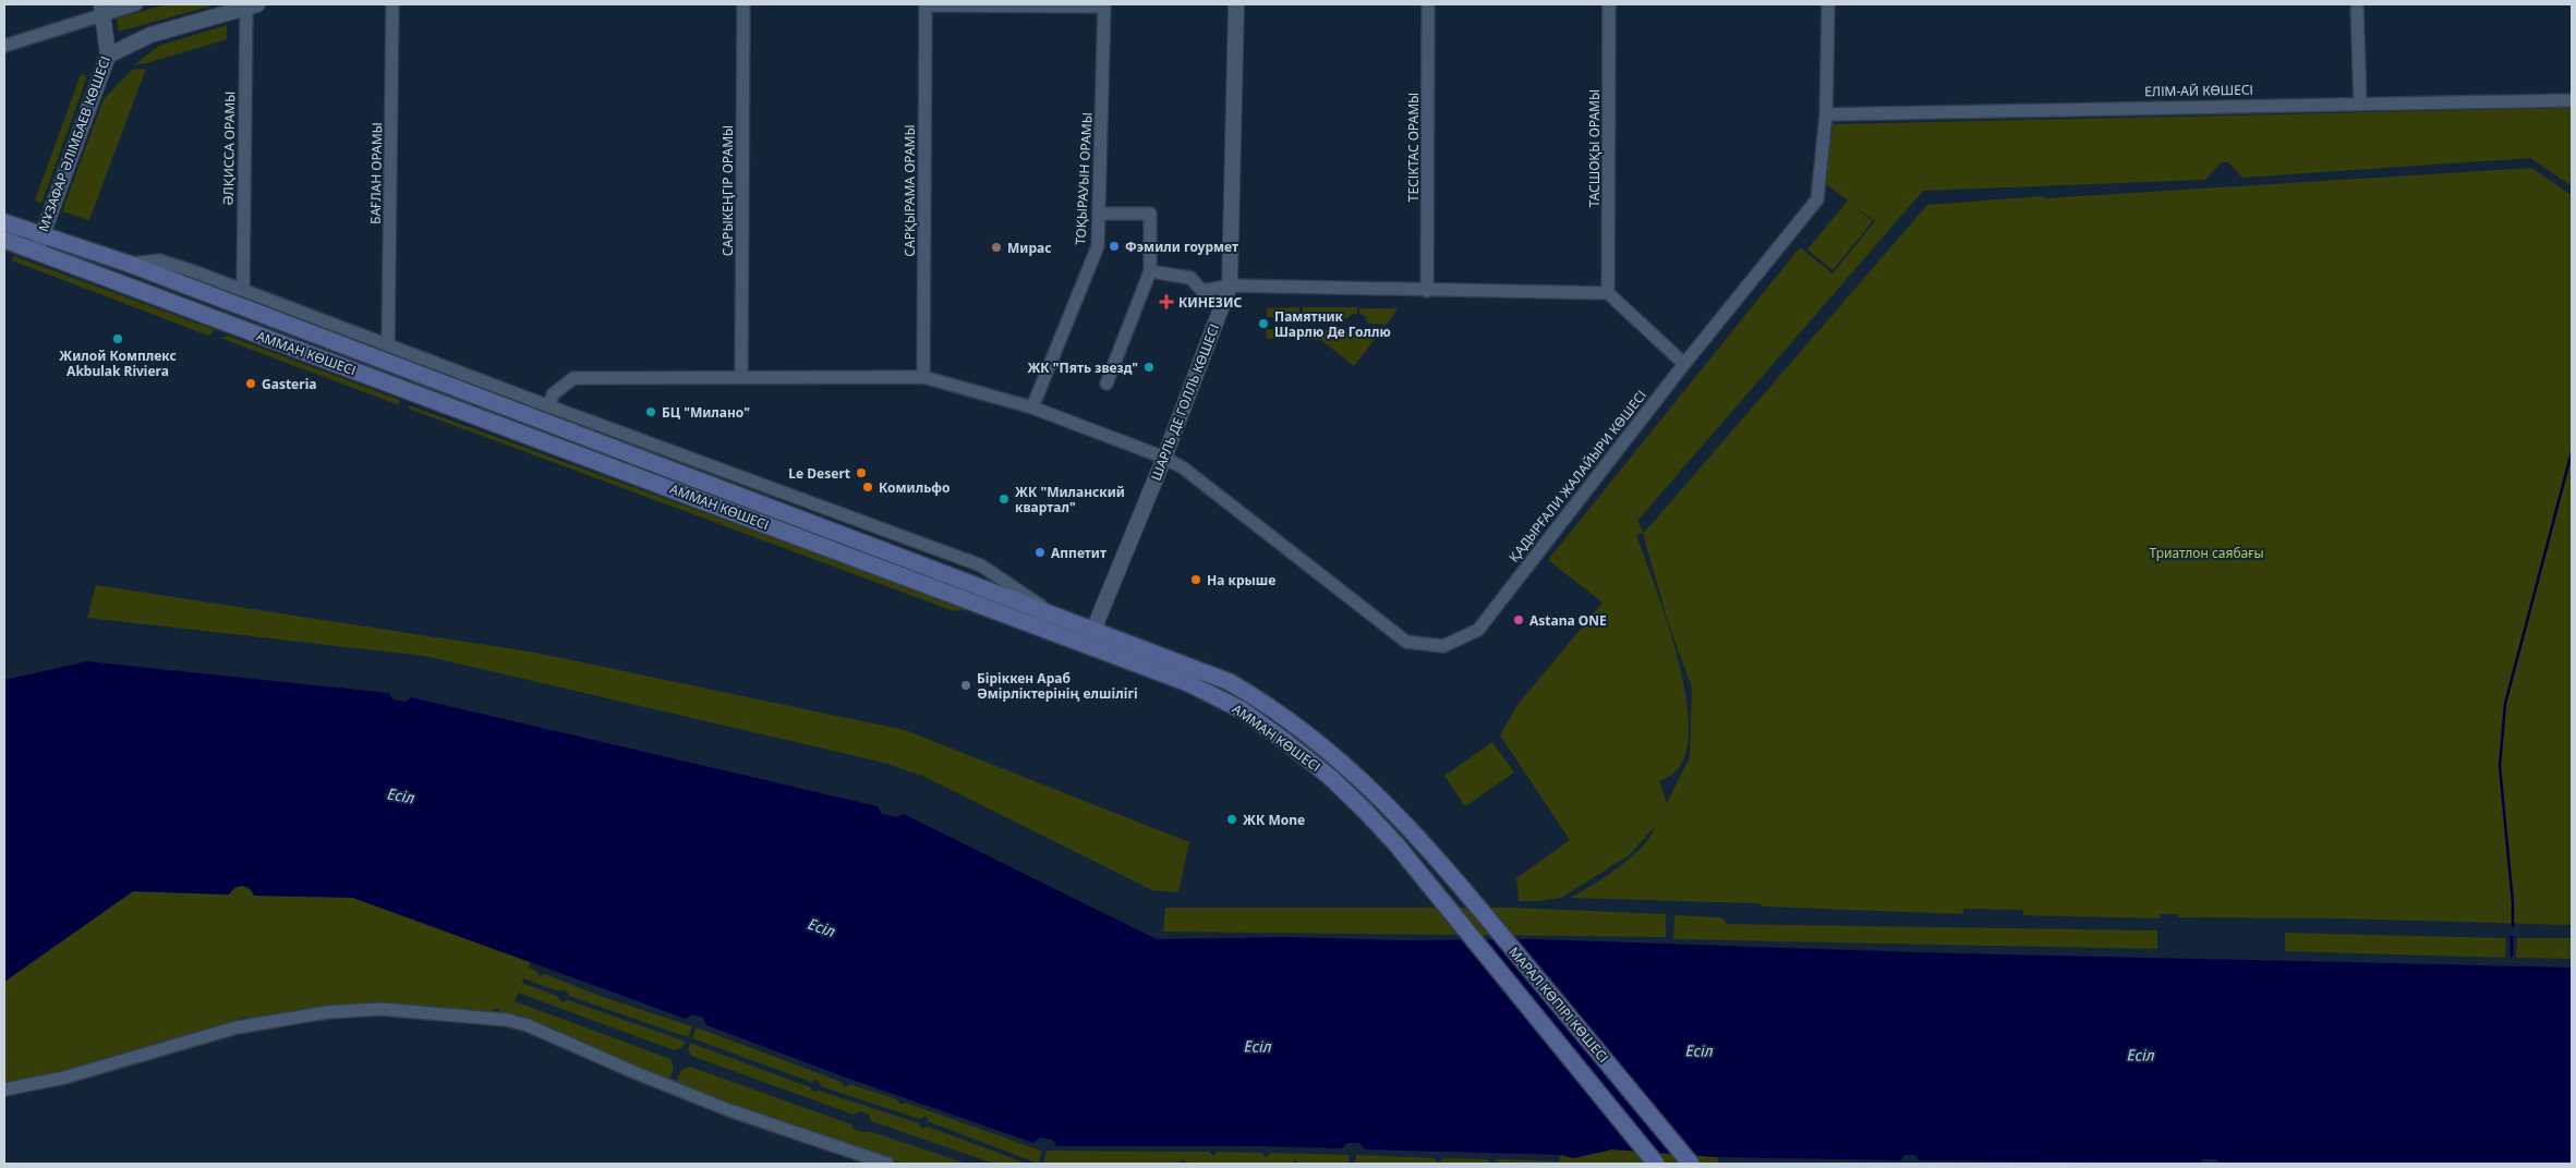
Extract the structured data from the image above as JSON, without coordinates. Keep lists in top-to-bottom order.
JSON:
{
  "streets": {
    "main road": ["АММАН КӨШЕСІ", "МАРАЛ КӨПІРІ КӨШЕСІ"],
    "street": [
      "ЕЛІМ-АЙ КӨШЕСІ",
      "МҰЗАФАР ӘЛІМБАЕВ КӨШЕСІ",
      "ТЕСІКТАС ОРАМЫ",
      "ӘЛҚИССА ОРАМЫ",
      "ТАСШОҚЫ ОРАМЫ",
      "БАҒЛАН ОРАМЫ",
      "ТОҚЫРАУЫН ОРАМЫ",
      "САРЫКЕҢГІР ОРАМЫ",
      "САРҚЫРАМА ОРАМЫ",
      "ШАРЛЬ ДЕ ГОЛЛЬ КӨШЕСІ",
      "ҚАДЫРҒАЛИ ЖАЛАЙЫРИ КӨШЕСІ"
    ]
  },
  "crossings": [
    ["ЕЛІМ-АЙ КӨШЕСІ", "ҚАДЫРҒАЛИ ЖАЛАЙЫРИ КӨШЕСІ"],
    ["МҰЗАФАР ӘЛІМБАЕВ КӨШЕСІ", "АММАН КӨШЕСІ"],
    ["ӘЛҚИССА ОРАМЫ", "АММАН КӨШЕСІ"],
    ["БАҒЛАН ОРАМЫ", "АММАН КӨШЕСІ"],
    ["ТОҚЫРАУЫН ОРАМЫ", "ҚАДЫРҒАЛИ ЖАЛАЙЫРИ КӨШЕСІ"],
    ["САРЫКЕҢГІР ОРАМЫ", "ҚАДЫРҒАЛИ ЖАЛАЙЫРИ КӨШЕСІ"],
    ["САРҚЫРАМА ОРАМЫ", "ҚАДЫРҒАЛИ ЖАЛАЙЫРИ КӨШЕСІ"],
    ["АММАН КӨШЕСІ", "ШАРЛЬ ДЕ ГОЛЛЬ КӨШЕСІ"],
    ["АММАН КӨШЕСІ", "ҚАДЫРҒАЛИ ЖАЛАЙЫРИ КӨШЕСІ"],
    ["АММАН КӨШЕСІ", "МАРАЛ КӨПІРІ КӨШЕСІ"],
    ["ШАРЛЬ ДЕ ГОЛЛЬ КӨШЕСІ", "ҚАДЫРҒАЛИ ЖАЛАЙЫРИ КӨШЕСІ"]
  ],
  "water": ["Есіл"],
  "parks": ["Триатлон саябағы"],
  "places": {
    "other": [
      "Фэмили гоурмет",
      "Мирас",
      "Памятник Шарлю Де Голлю",
      "Жилой Комплекс Akbulak Riviera",
      "ЖК \"Пять звезд\"",
      "Gasteria",
      "БЦ \"Милано\"",
      "Le Desert",
      "Комильфо",
      "ЖК \"Миланский квартал\"",
      "Аппетит",
      "На крыше",
      "Astana ONE",
      "Біріккен Араб Әмірліктерінің елшілігі",
      "ЖК Mone"
    ],
    "health": ["КИНЕЗИС"]
  }
}
